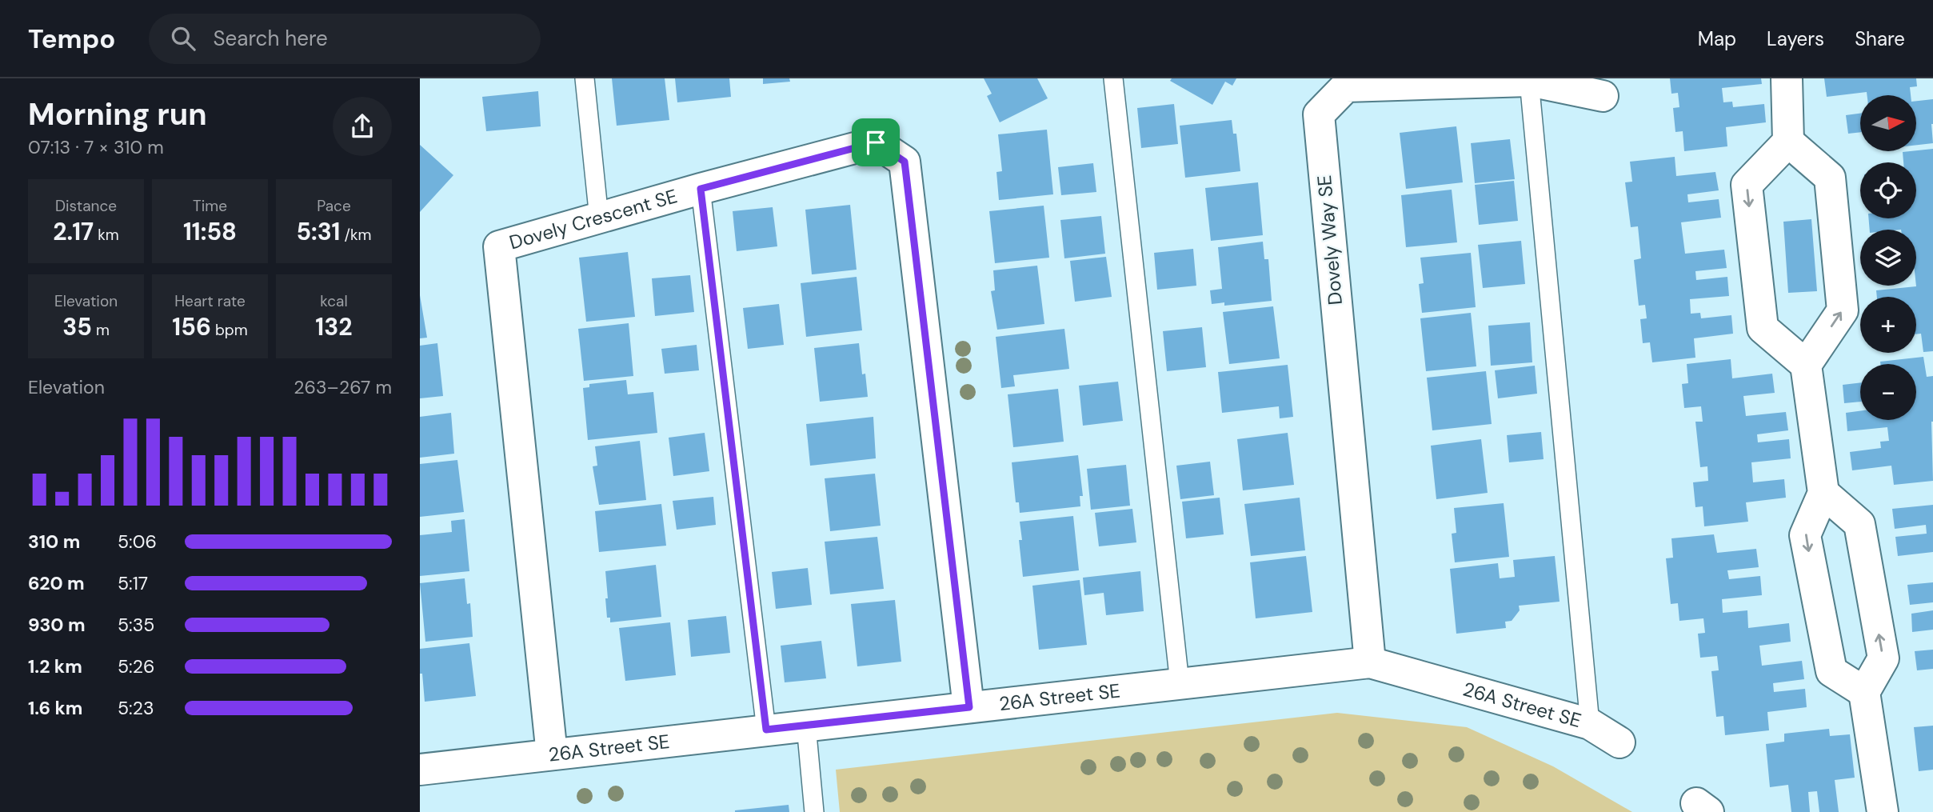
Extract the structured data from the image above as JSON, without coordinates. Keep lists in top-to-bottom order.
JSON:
{
  "streets": {
    "street": ["Dovely Crescent SE", "Dovely Way SE", "26A Street SE"]
  },
  "crossings": [
    ["Dovely Crescent SE", "26A Street SE"],
    ["Dovely Way SE", "26A Street SE"]
  ],
  "north": "right",
  "page": {
    "header": "Tempo",
    "search": "Search here",
    "nav": ["Map", "Layers", "Share"],
    "heading": ["Morning run", "07:13 · 7 × 310 m"],
    "map_buttons": ["+", "−"],
    "stats": [
      ["Distance", "2.17 km"],
      ["Time", "11:58"],
      ["Pace", "5:31 /km"],
      ["Elevation", "35 m"],
      ["Heart rate", "156 bpm"],
      ["kcal", "132"]
    ],
    "chart": ["Elevation", "263–267 m"],
    "list": [
      {
        "name": "310 m",
        "note": "5:06"
      },
      {
        "name": "620 m",
        "note": "5:17"
      },
      {
        "name": "930 m",
        "note": "5:35"
      },
      {
        "name": "1.2 km",
        "note": "5:26"
      },
      {
        "name": "1.6 km",
        "note": "5:23"
      }
    ]
  }
}
